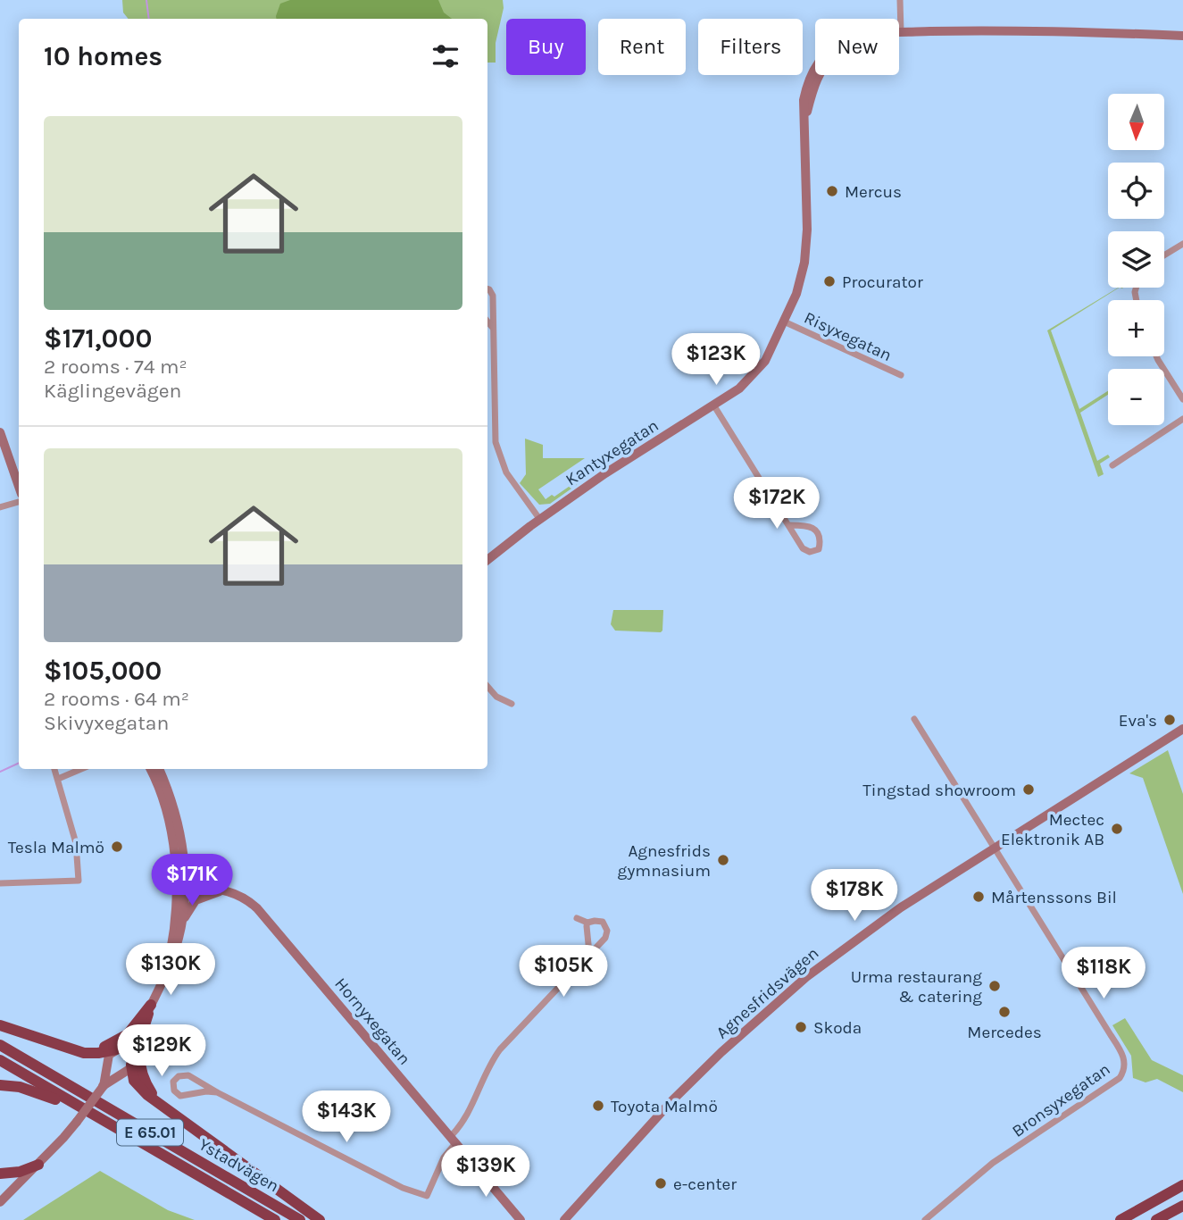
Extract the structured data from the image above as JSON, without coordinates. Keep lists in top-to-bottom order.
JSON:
{
  "streets": {
    "highway": ["E 65.01", "Ystadvägen"],
    "main road": ["Kantyxegatan", "Agnesfridsvägen", "Hornyxegatan"],
    "street": ["Risyxegatan", "Bronsyxegatan"]
  },
  "crossings": [
    ["Risyxegatan", "Kantyxegatan"],
    ["Agnesfridsvägen", "Bronsyxegatan"]
  ],
  "places": [
    "Mercus",
    "Procurator",
    "Eva's",
    "Tingstad showroom",
    "Mectec Elektronik AB",
    "Tesla Malmö",
    "Agnesfrids gymnasium",
    "Mårtenssons Bil",
    "Urma restaurang & catering",
    "Mercedes",
    "Skoda",
    "Toyota Malmö",
    "e-center"
  ],
  "north": "bottom",
  "page": {
    "chip": [
      "Buy",
      "Rent",
      "Filters",
      "New"
    ],
    "heading": "10 homes",
    "map_buttons": ["+", "−"],
    "list": [
      {
        "name": "$171,000",
        "note": "2 rooms · 74 m² · Käglingevägen"
      },
      {
        "name": "$105,000",
        "note": "2 rooms · 64 m² · Skivyxegatan"
      }
    ],
    "price": [
      "$123K",
      "$172K",
      "$171K",
      "$178K",
      "$130K",
      "$105K",
      "$118K",
      "$129K",
      "$143K",
      "$139K"
    ]
  }
}
